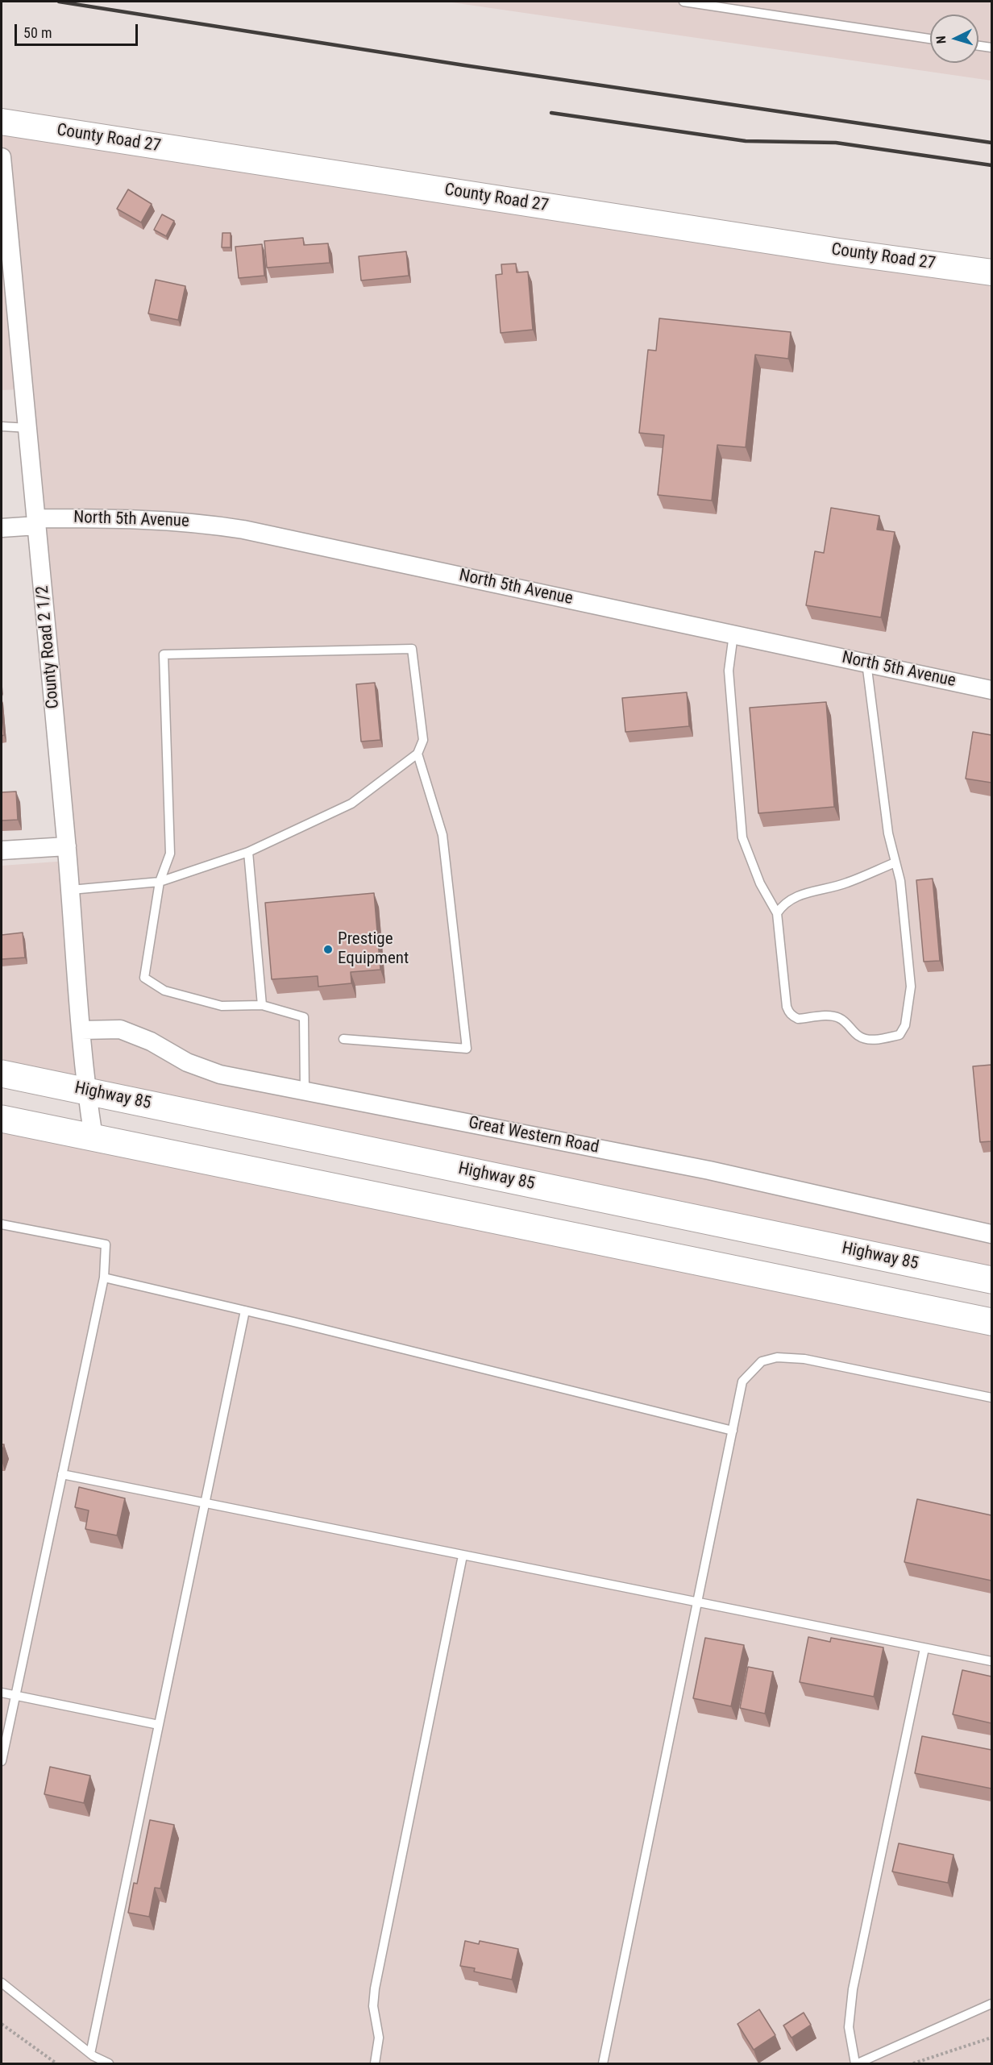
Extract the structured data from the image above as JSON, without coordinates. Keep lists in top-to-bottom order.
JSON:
{
  "streets": {
    "highway": ["Highway 85"],
    "street": [
      "County Road 27",
      "North 5th Avenue",
      "County Road 2 1/2",
      "Great Western Road"
    ]
  },
  "crossings": [
    ["North 5th Avenue", "County Road 2 1/2"],
    ["County Road 2 1/2", "Highway 85"],
    ["County Road 2 1/2", "Great Western Road"]
  ],
  "places": ["Prestige Equipment"],
  "scale_bar": "50 m",
  "north": "left"
}
